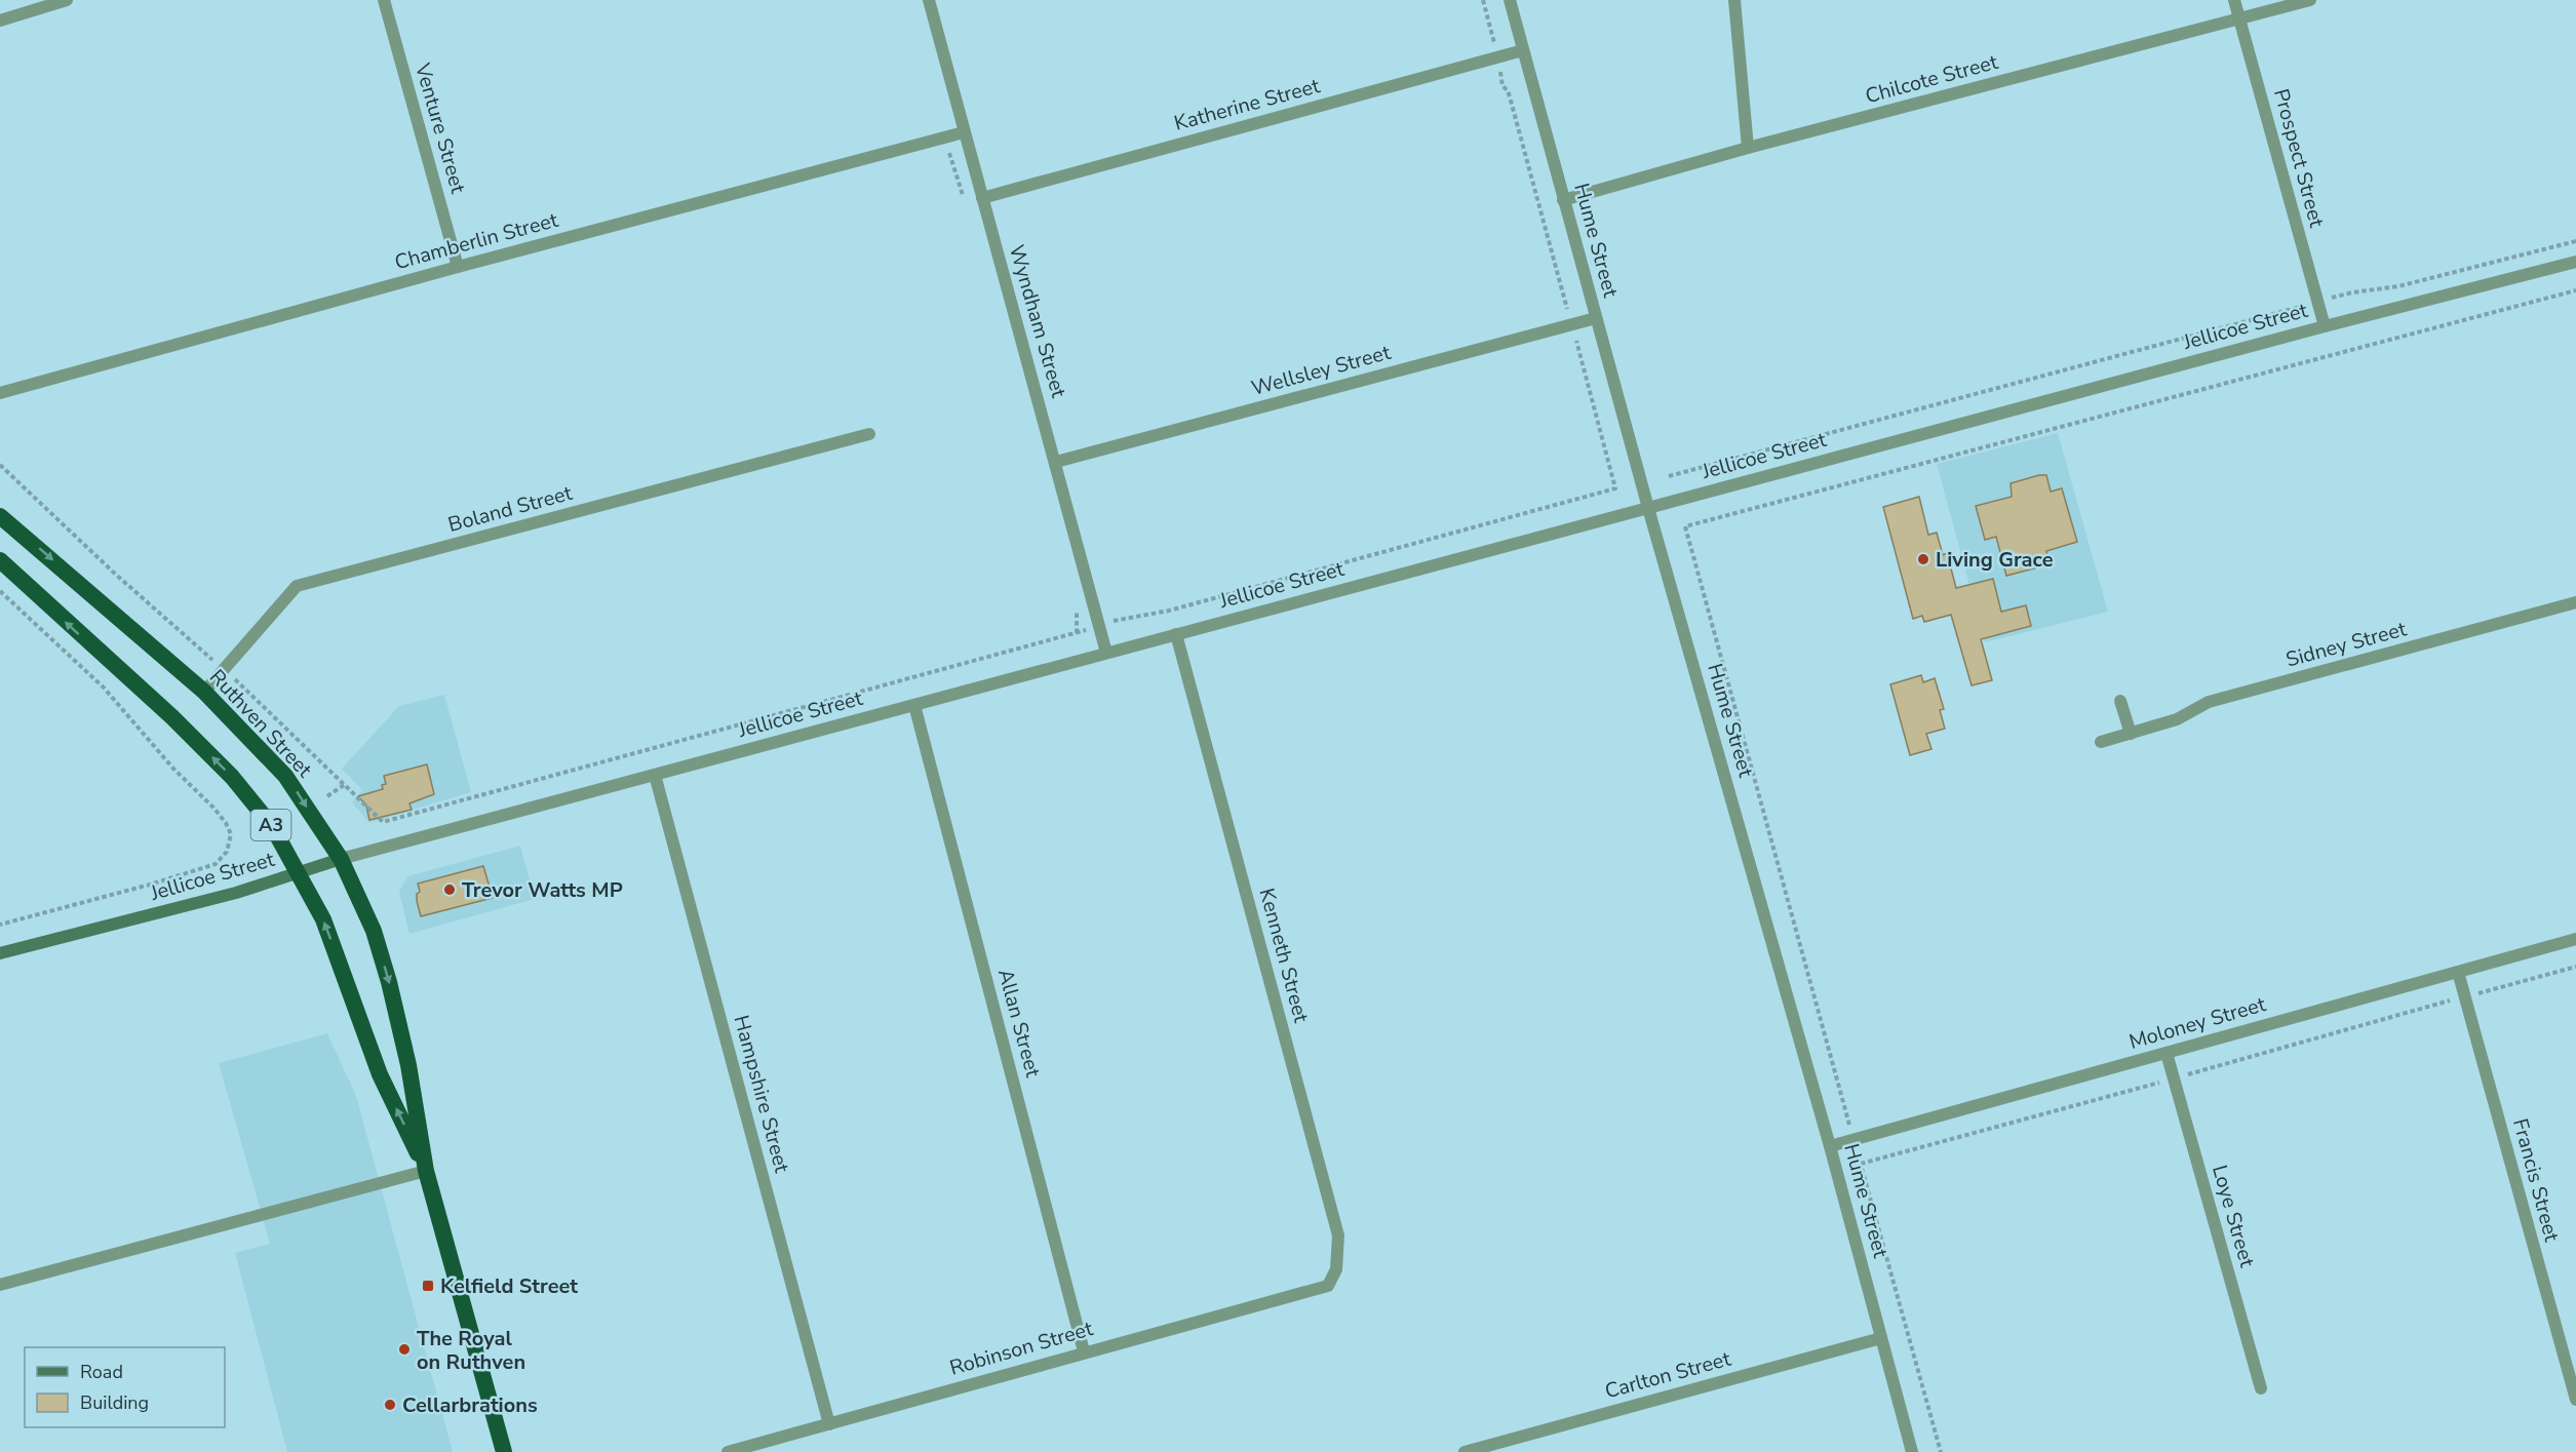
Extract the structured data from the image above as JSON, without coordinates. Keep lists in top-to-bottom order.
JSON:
{
  "streets": {
    "highway": ["Ruthven Street", "A3"],
    "main road": ["Jellicoe Street"],
    "street": [
      "Chilcote Street",
      "Katherine Street",
      "Venture Street",
      "Prospect Street",
      "Hume Street",
      "Chamberlin Street",
      "Wyndham Street",
      "Wellsley Street",
      "Boland Street",
      "Sidney Street",
      "Kenneth Street",
      "Allan Street",
      "Moloney Street",
      "Hampshire Street",
      "Francis Street",
      "Loye Street",
      "Robinson Street",
      "Carlton Street"
    ]
  },
  "crossings": [
    ["Chilcote Street", "Prospect Street"],
    ["Chilcote Street", "Hume Street"],
    ["Katherine Street", "Hume Street"],
    ["Katherine Street", "Wyndham Street"],
    ["Venture Street", "Chamberlin Street"],
    ["Prospect Street", "Jellicoe Street"],
    ["Hume Street", "Jellicoe Street"],
    ["Hume Street", "Wellsley Street"],
    ["Hume Street", "Moloney Street"],
    ["Hume Street", "Carlton Street"],
    ["Chamberlin Street", "Wyndham Street"],
    ["Wyndham Street", "Jellicoe Street"],
    ["Wyndham Street", "Wellsley Street"],
    ["Jellicoe Street", "Ruthven Street"],
    ["Jellicoe Street", "Kenneth Street"],
    ["Jellicoe Street", "Allan Street"],
    ["Jellicoe Street", "Hampshire Street"],
    ["Boland Street", "Ruthven Street"],
    ["Kenneth Street", "Robinson Street"],
    ["Allan Street", "Robinson Street"],
    ["Moloney Street", "Francis Street"],
    ["Moloney Street", "Loye Street"],
    ["Hampshire Street", "Robinson Street"]
  ],
  "places": {
    "other": [
      "Living Grace",
      "Trevor Watts MP",
      "The Royal on Ruthven",
      "Cellarbrations"
    ],
    "transit": ["Kelfield Street"]
  },
  "legend": ["Road", "Building"]
}
